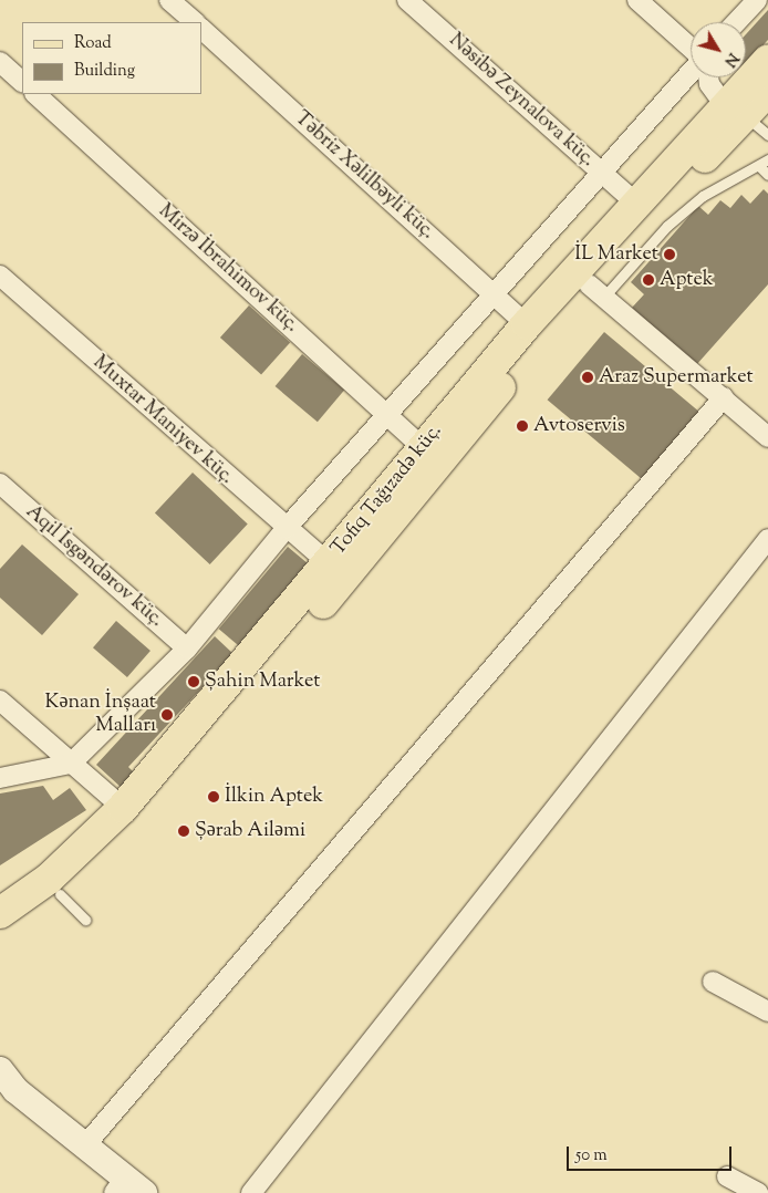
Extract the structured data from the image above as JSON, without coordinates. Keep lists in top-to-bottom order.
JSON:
{
  "streets": {
    "main road": ["Tofiq Tağızadə küç."],
    "street": [
      "Nəsibə Zeynalova küç.",
      "Təbriz Xəlilbəyli küç.",
      "Mirzə İbrahimov küç.",
      "Muxtar Maniyev küç.",
      "Aqil İsgəndərov küç."
    ]
  },
  "crossings": [
    ["Nəsibə Zeynalova küç.", "Tofiq Tağızadə küç."],
    ["Təbriz Xəlilbəyli küç.", "Tofiq Tağızadə küç."],
    ["Mirzə İbrahimov küç.", "Tofiq Tağızadə küç."],
    ["Muxtar Maniyev küç.", "Tofiq Tağızadə küç."]
  ],
  "places": [
    "İL Market",
    "Aptek",
    "Araz Supermarket",
    "Avtoservis",
    "Şahin Market",
    "Kənan İnşaat Malları",
    "İlkin Aptek",
    "Şərab Ailəmi"
  ],
  "legend": ["Road", "Building"],
  "scale_bar": "50 m",
  "north": "bottom right"
}
